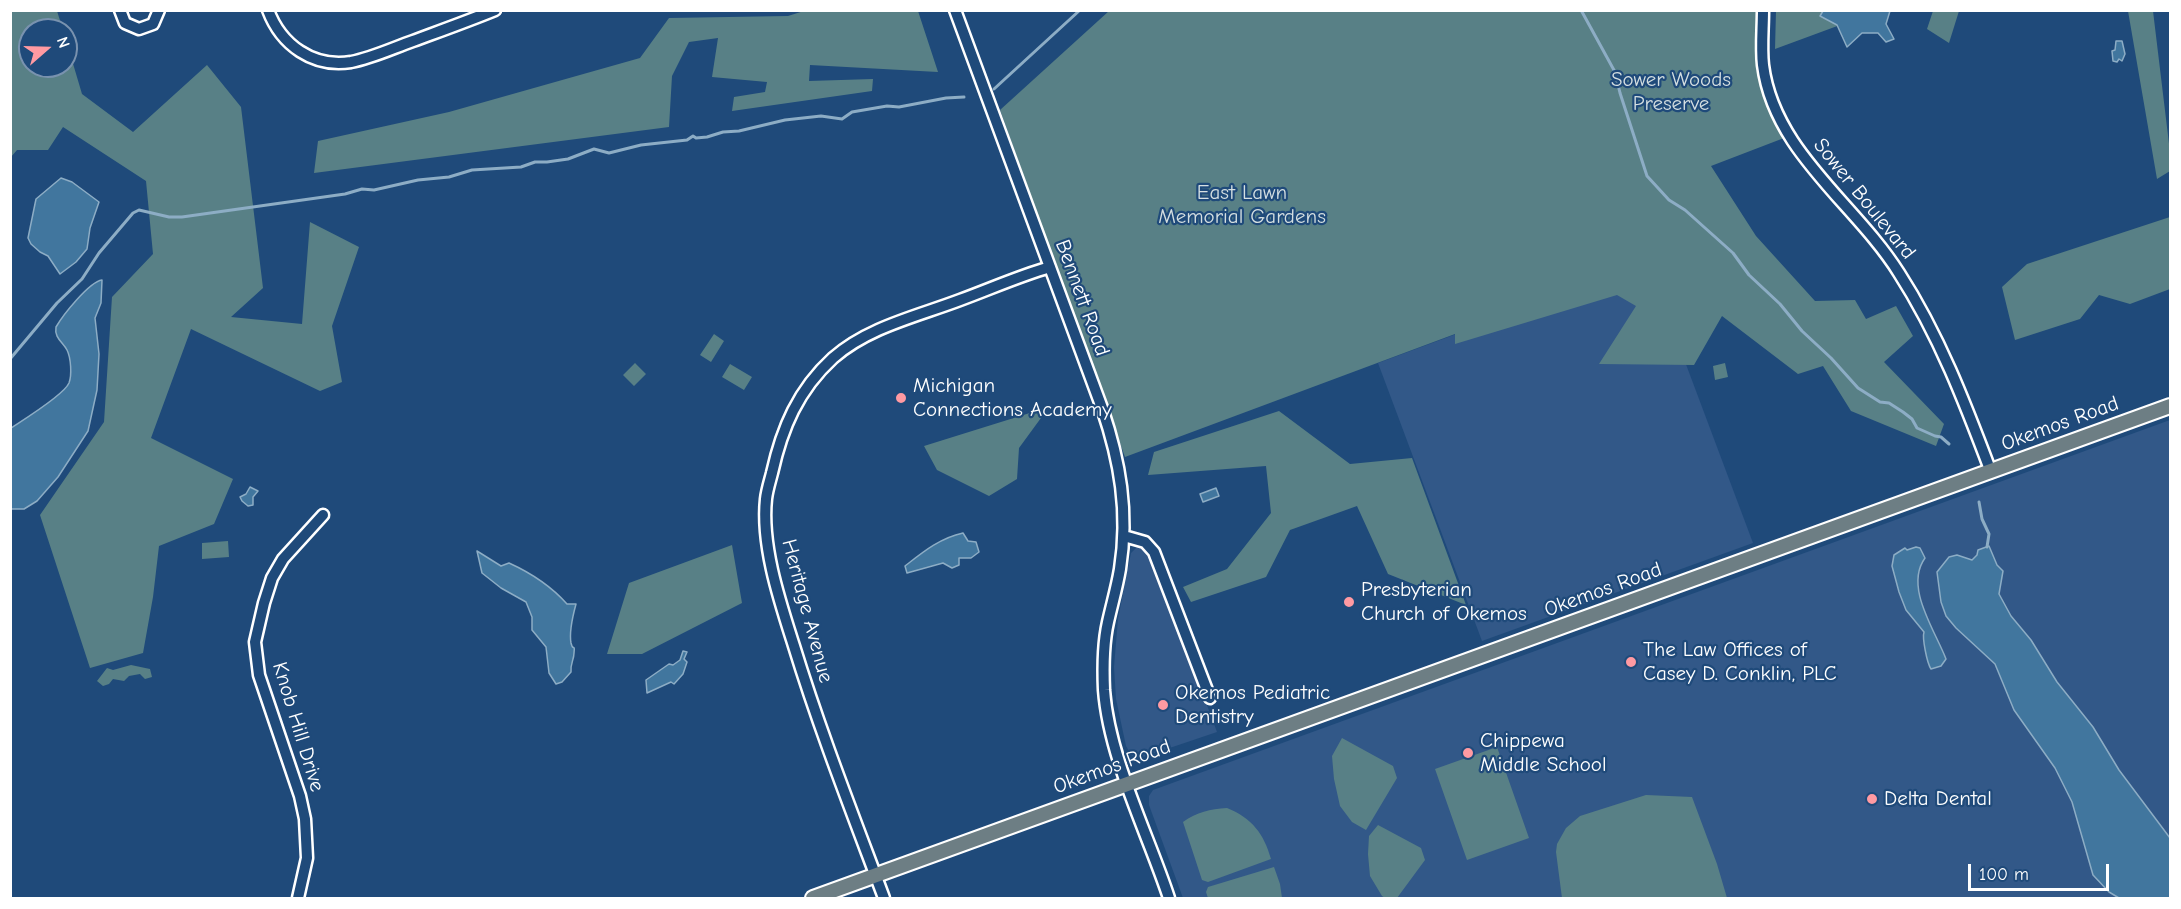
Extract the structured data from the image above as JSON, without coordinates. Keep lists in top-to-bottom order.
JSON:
{
  "streets": {
    "main road": ["Okemos Road"],
    "street": [
      "Sower Boulevard",
      "Bennett Road",
      "Heritage Avenue",
      "Knob Hill Drive"
    ]
  },
  "crossings": [
    ["Sower Boulevard", "Okemos Road"],
    ["Bennett Road", "Okemos Road"],
    ["Bennett Road", "Heritage Avenue"],
    ["Okemos Road", "Heritage Avenue"]
  ],
  "parks": ["Sower Woods Preserve", "East Lawn Memorial Gardens"],
  "places": [
    "Michigan Connections Academy",
    "Presbyterian Church of Okemos",
    "The Law Offices of Casey D. Conklin, PLC",
    "Okemos Pediatric Dentistry",
    "Chippewa Middle School",
    "Delta Dental"
  ],
  "scale_bar": "100 m",
  "north": "right"
}
